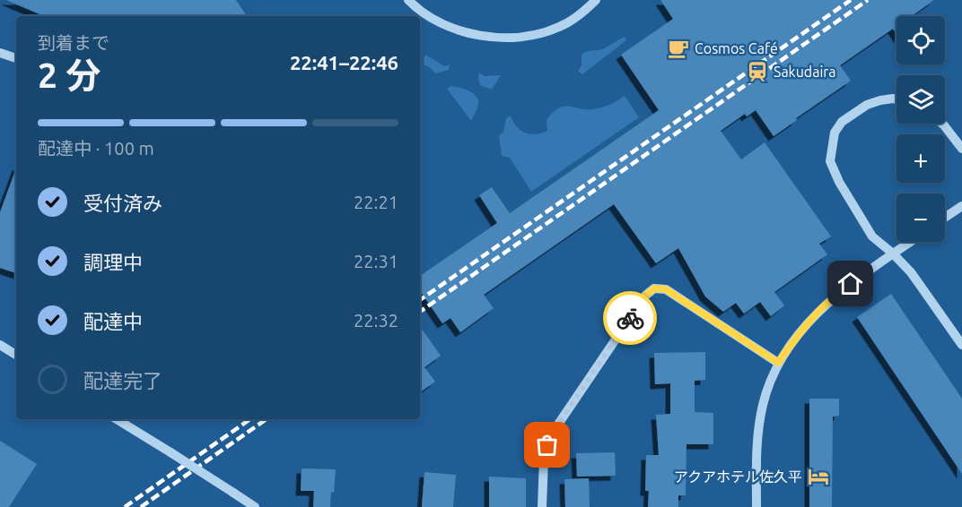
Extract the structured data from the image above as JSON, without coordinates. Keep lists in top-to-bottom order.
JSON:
{
  "places": {
    "cafe": ["Cosmos Café"],
    "station": ["Sakudaira"],
    "hotel": ["アクアホテル佐久平"]
  },
  "page": {
    "map_buttons": ["+", "−"],
    "heading": ["2 分", "到着まで", "22:41–22:46"],
    "bar": "配達中 · 100 m",
    "list": [
      ["受付済み", "22:21"],
      ["調理中", "22:31"],
      ["配達中", "22:32"],
      "配達完了"
    ]
  }
}
